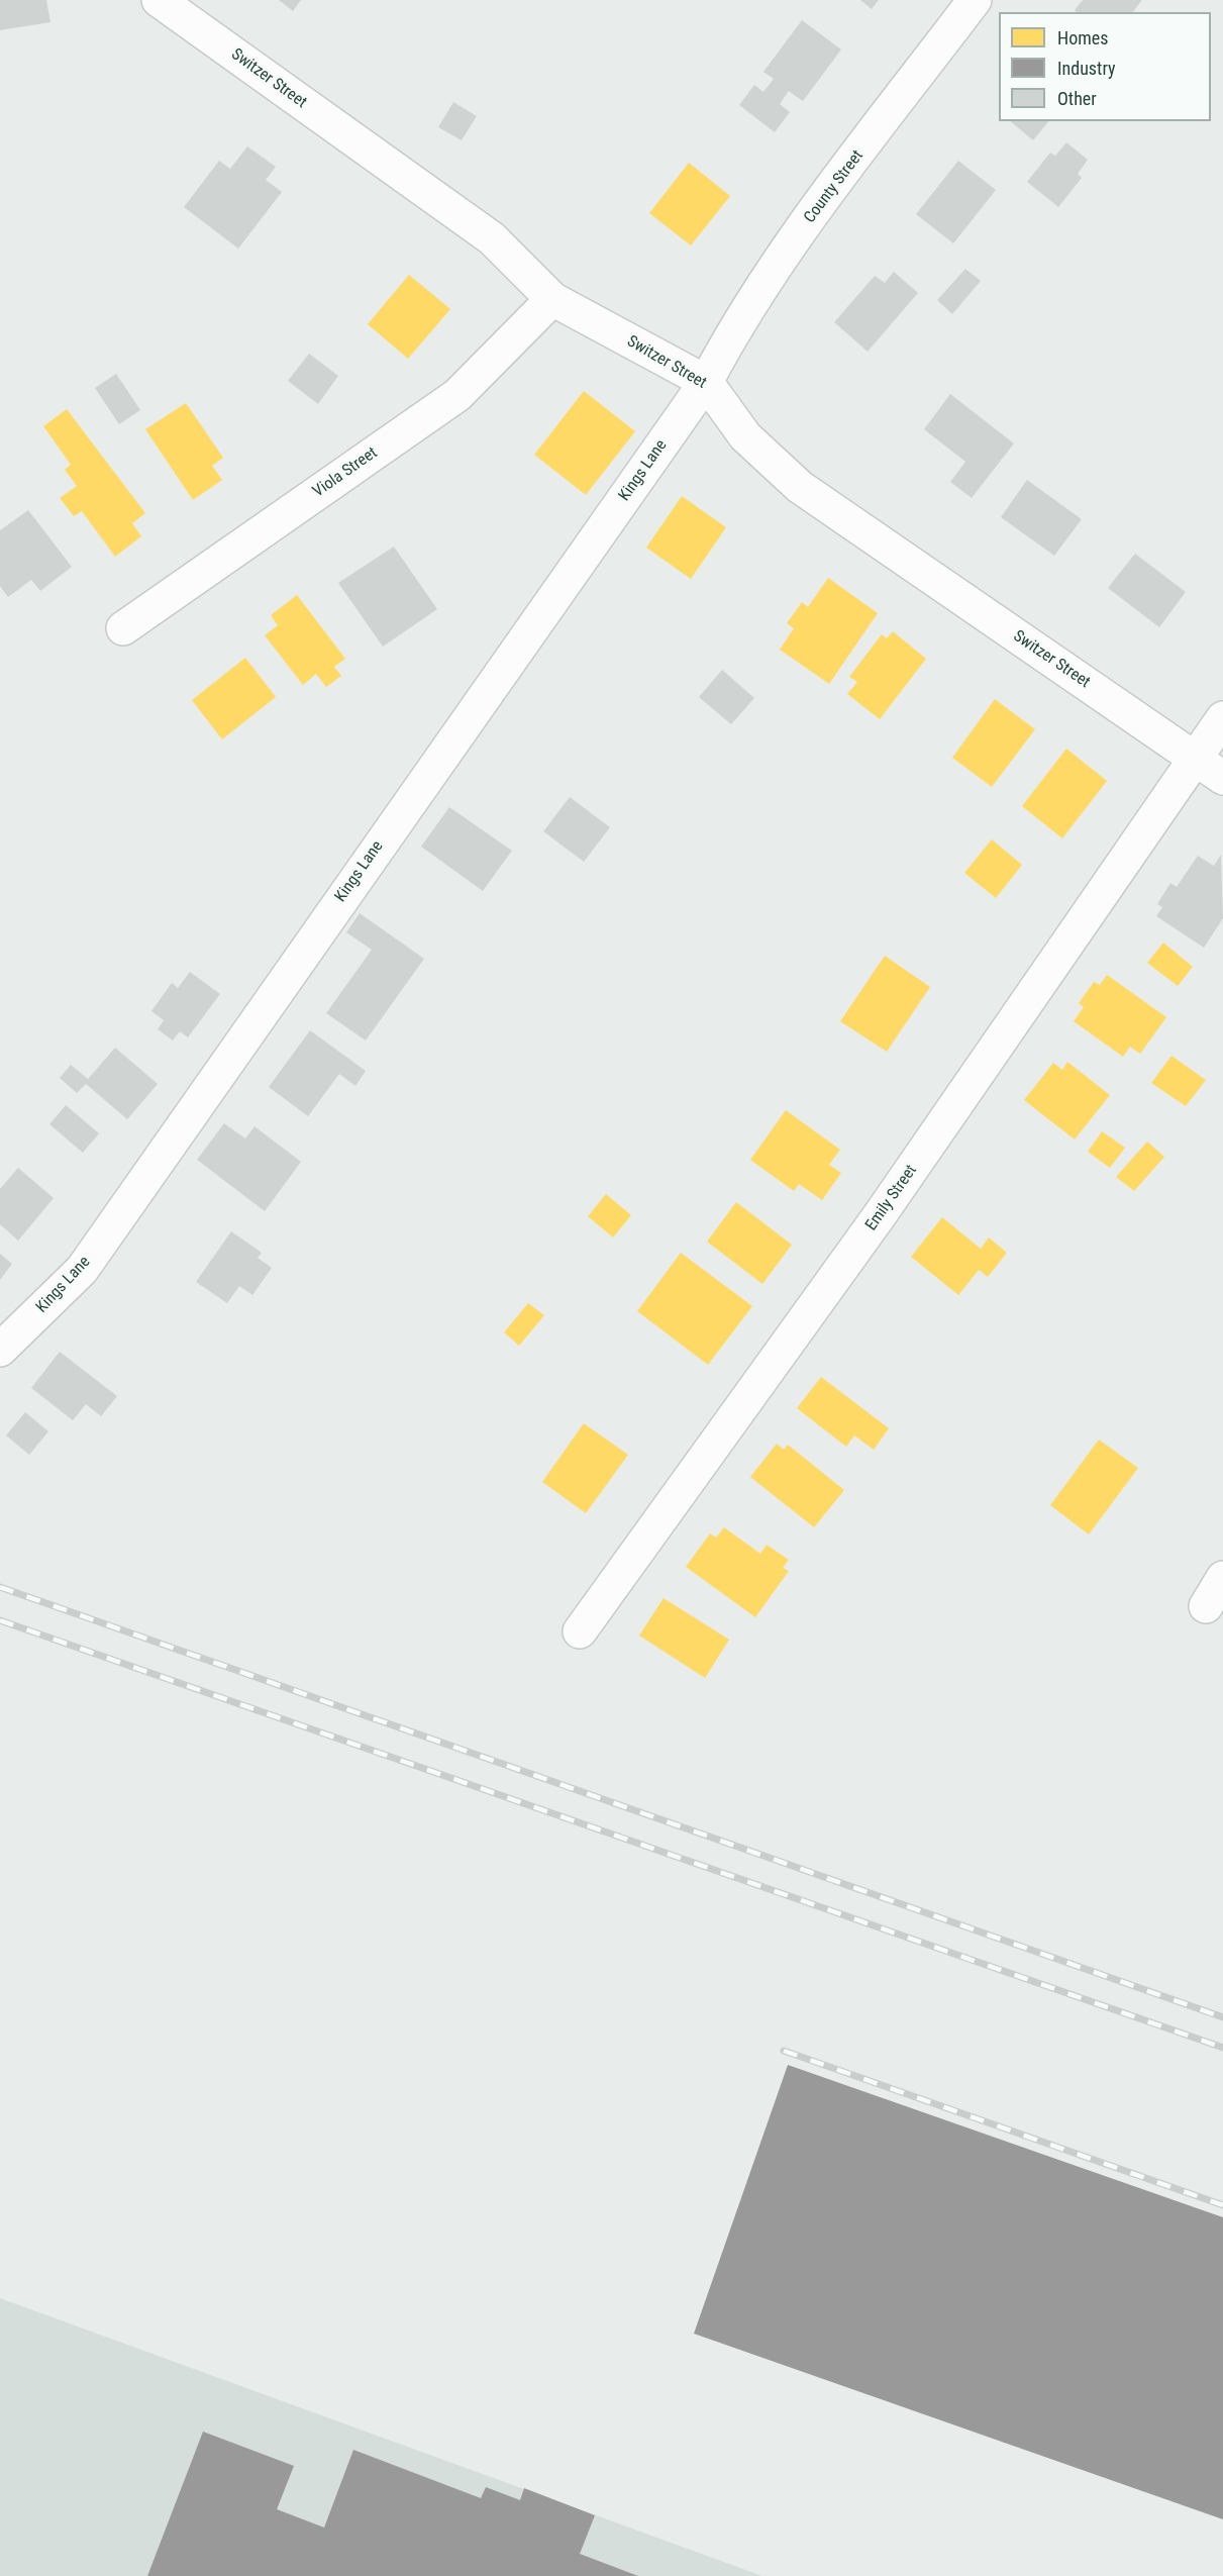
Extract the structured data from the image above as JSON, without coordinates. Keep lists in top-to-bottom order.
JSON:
{
  "streets": {
    "street": [
      "Switzer Street",
      "County Street",
      "Kings Lane",
      "Viola Street",
      "Emily Street"
    ]
  },
  "crossings": [
    ["Switzer Street", "County Street"],
    ["Switzer Street", "Kings Lane"],
    ["Switzer Street", "Viola Street"],
    ["Switzer Street", "Emily Street"],
    ["County Street", "Kings Lane"]
  ],
  "legend": ["Homes", "Industry", "Other"]
}
